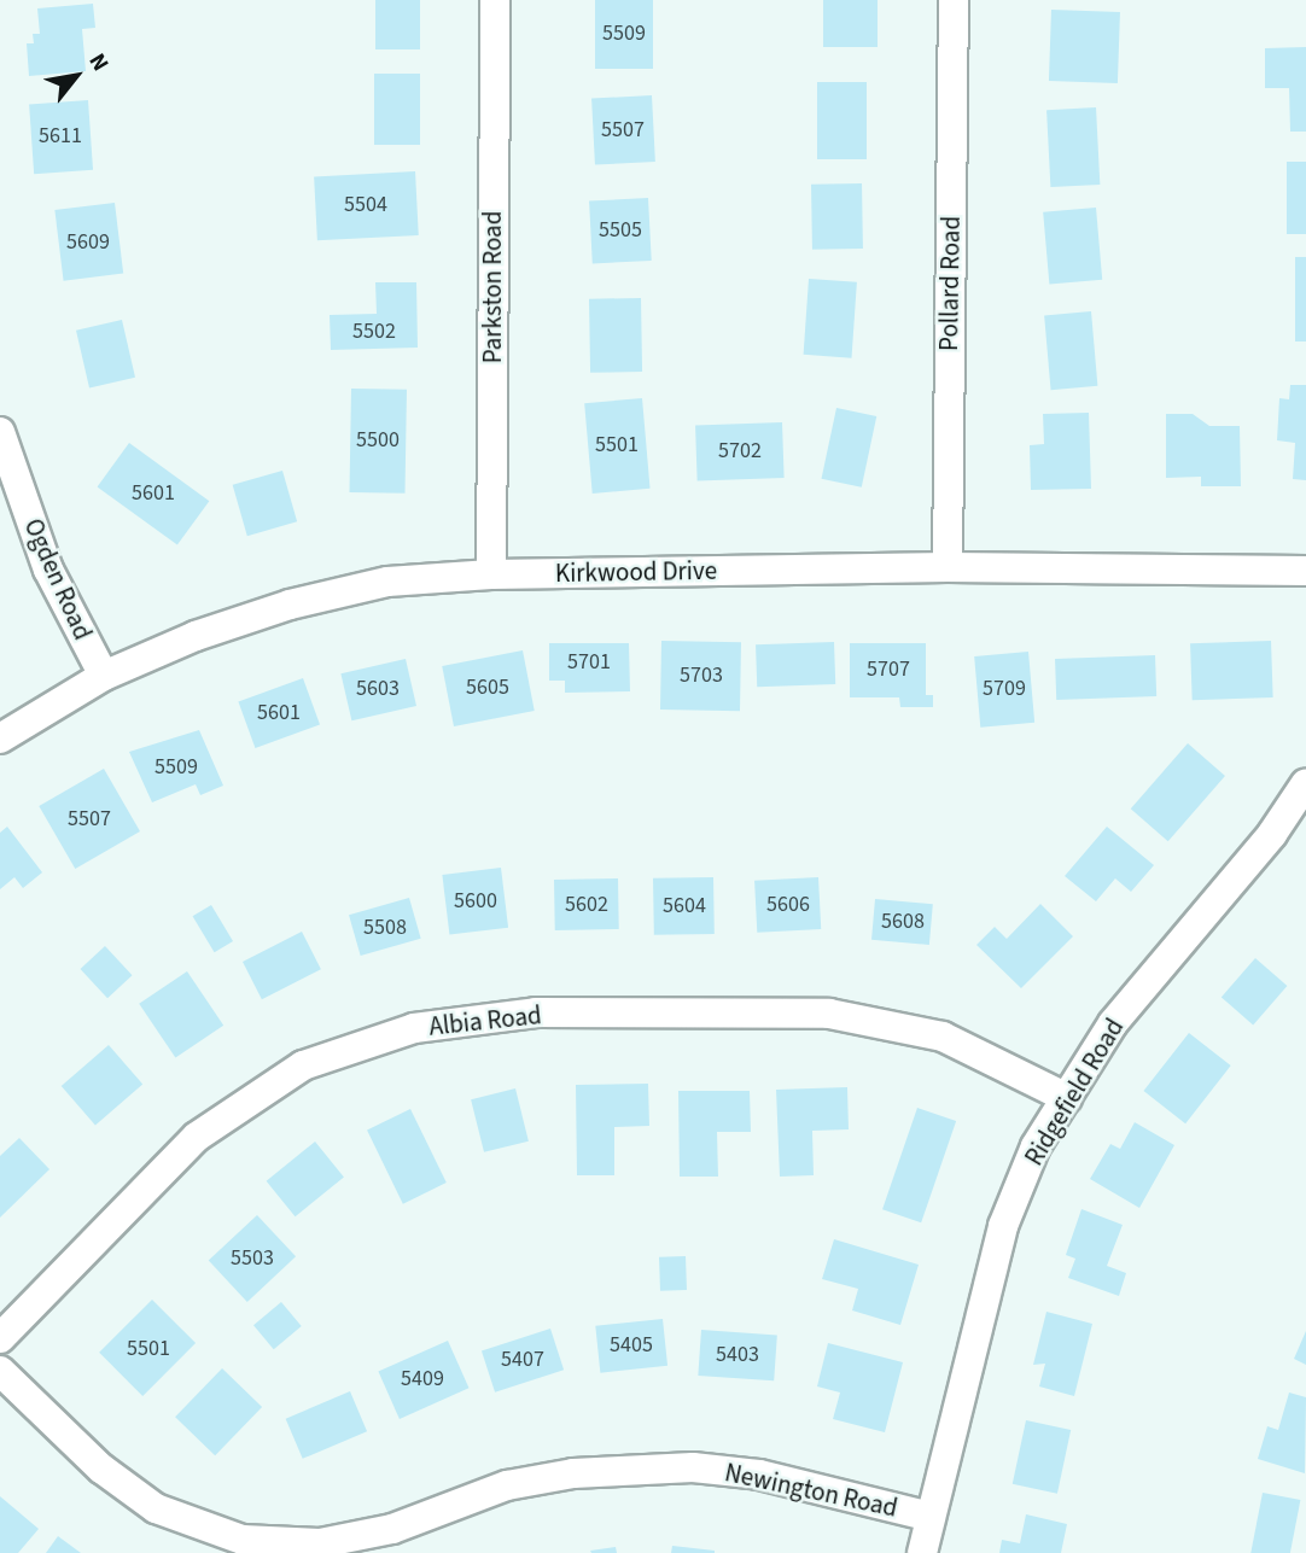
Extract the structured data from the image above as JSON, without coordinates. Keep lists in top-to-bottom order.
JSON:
{
  "streets": {
    "street": [
      "Pollard Road",
      "Parkston Road",
      "Kirkwood Drive",
      "Ogden Road",
      "Albia Road",
      "Ridgefield Road",
      "Newington Road"
    ]
  },
  "crossings": [
    ["Pollard Road", "Kirkwood Drive"],
    ["Parkston Road", "Kirkwood Drive"],
    ["Kirkwood Drive", "Ogden Road"],
    ["Albia Road", "Ridgefield Road"],
    ["Ridgefield Road", "Newington Road"]
  ],
  "house_numbers": [
    "5509",
    "5507",
    "5611",
    "5504",
    "5505",
    "5609",
    "5502",
    "5500",
    "5501",
    "5702",
    "5601",
    "5701",
    "5707",
    "5703",
    "5605",
    "5603",
    "5709",
    "5601",
    "5509",
    "5507",
    "5600",
    "5602",
    "5606",
    "5604",
    "5608",
    "5508",
    "5503",
    "5405",
    "5501",
    "5403",
    "5407",
    "5409"
  ],
  "north": "top right"
}
